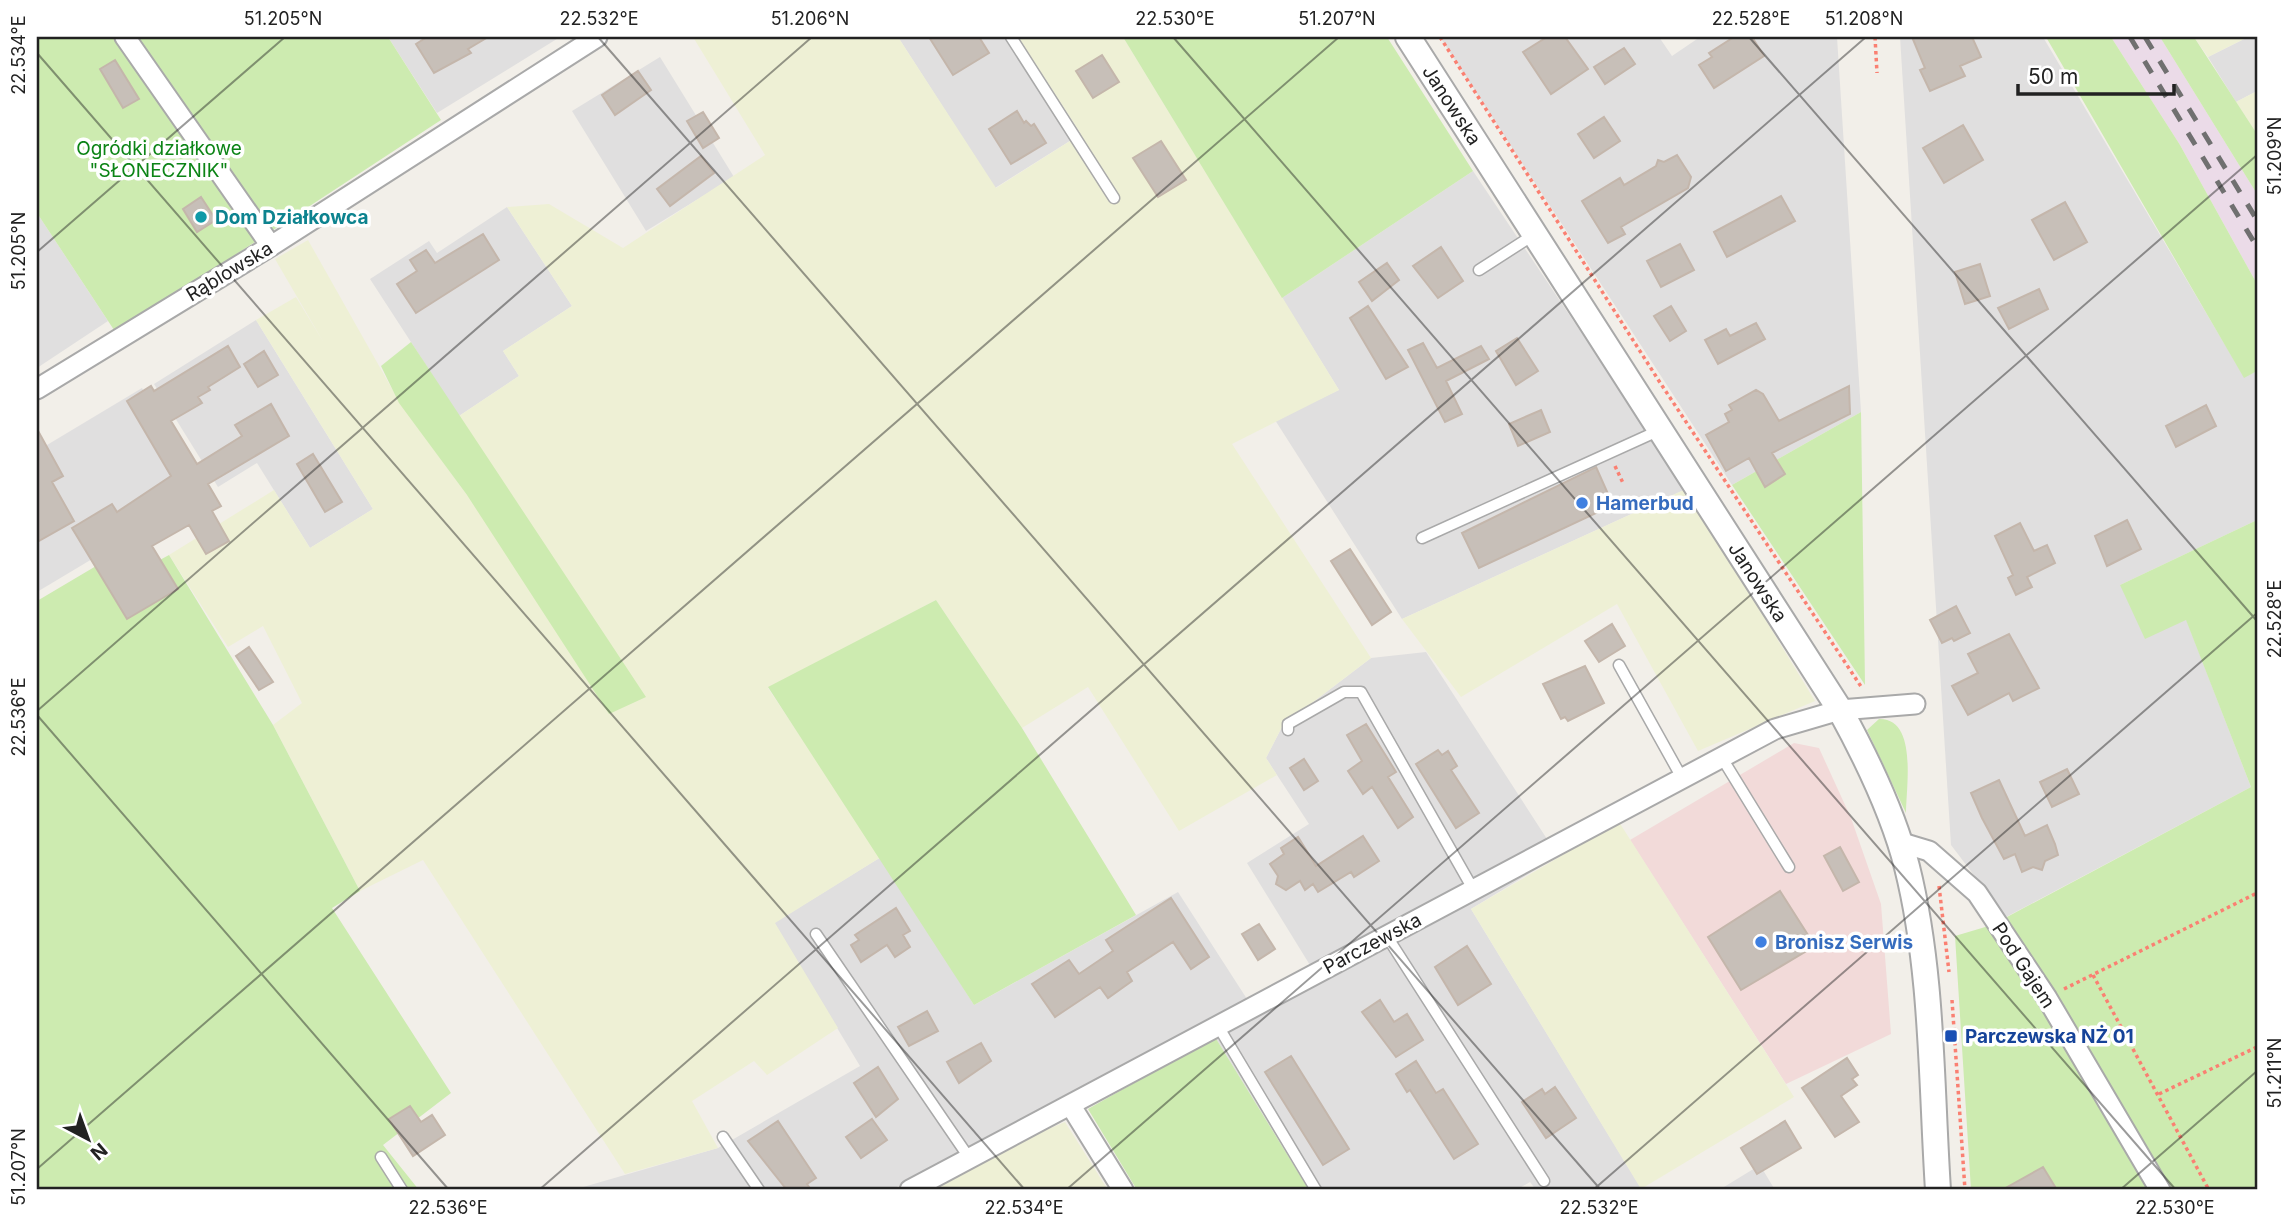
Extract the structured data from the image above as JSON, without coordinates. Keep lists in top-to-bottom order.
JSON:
{
  "streets": {
    "street": [
      "Janowska",
      "Rąblowska",
      "Parczewska",
      "Pod Gajem"
    ]
  },
  "crossings": [
    ["Janowska", "Parczewska"],
    ["Janowska", "Pod Gajem"]
  ],
  "parks": ["Ogródki działkowe \"SŁONECZNIK\""],
  "places": {
    "other": ["Dom Działkowca", "Hamerbud", "Bronisz Serwis"],
    "transit": ["Parczewska NŻ 01"]
  },
  "scale_bar": "50 m",
  "north": "bottom right",
  "coordinates": [
    "51.205°N",
    "22.532°E",
    "51.206°N",
    "22.530°E",
    "51.207°N",
    "22.528°E",
    "51.208°N",
    "22.534°E",
    "51.209°N",
    "22.536°E",
    "51.211°N"
  ]
}
